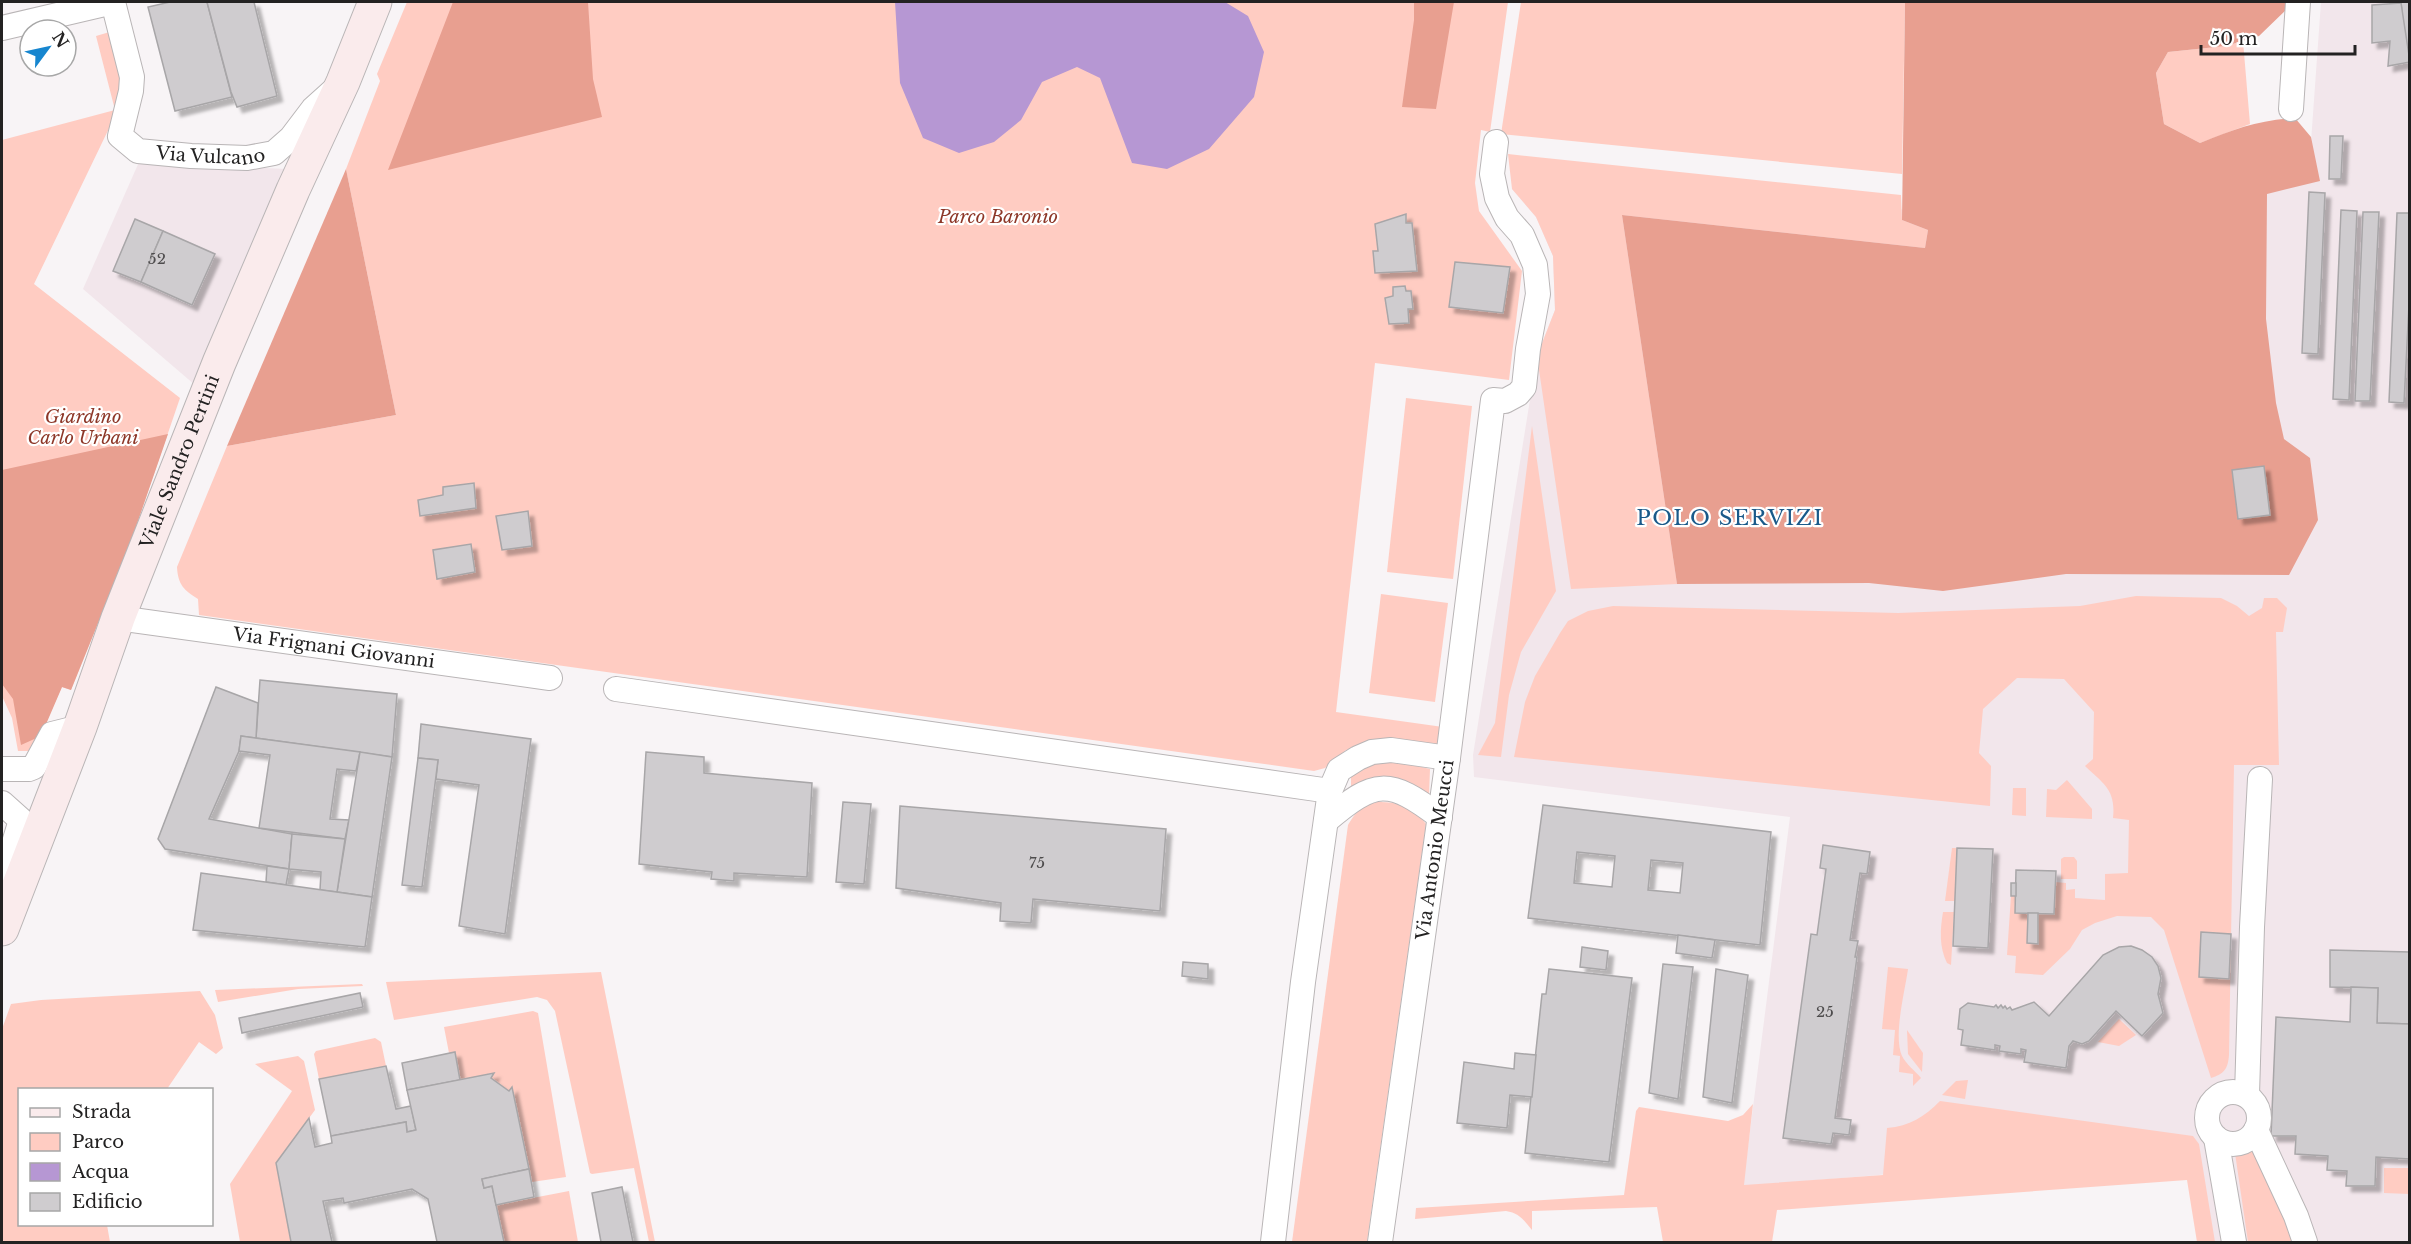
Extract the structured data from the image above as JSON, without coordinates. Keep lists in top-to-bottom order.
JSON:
{
  "streets": {
    "main road": ["Viale Sandro Pertini"],
    "street": ["Via Vulcano", "Via Frignani Giovanni", "Via Antonio Meucci"]
  },
  "crossings": [
    ["Via Vulcano", "Viale Sandro Pertini"],
    ["Viale Sandro Pertini", "Via Frignani Giovanni"]
  ],
  "districts": ["POLO SERVIZI"],
  "parks": ["Parco Baronio", "Giardino Carlo Urbani"],
  "house_numbers": ["52", "75", "25"],
  "legend": [
    "Strada",
    "Parco",
    "Acqua",
    "Edificio"
  ],
  "scale_bar": "50 m",
  "north": "top right"
}
